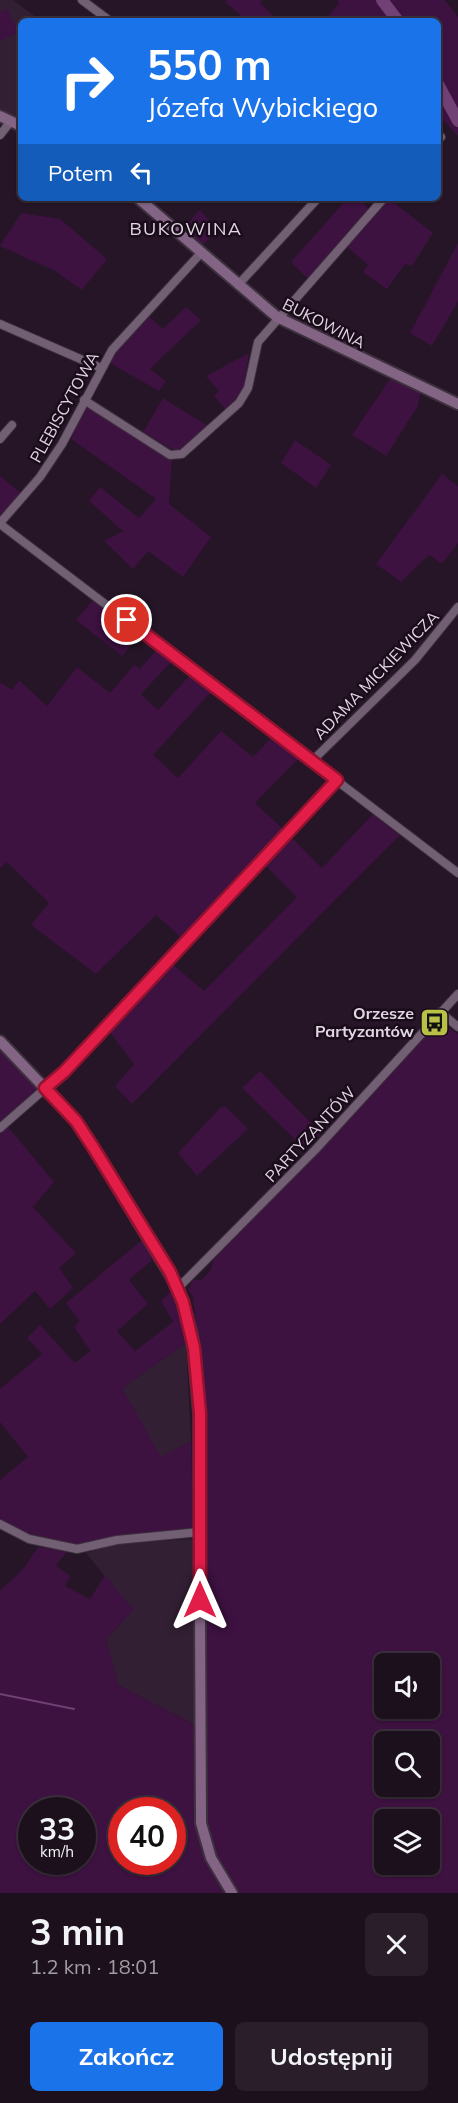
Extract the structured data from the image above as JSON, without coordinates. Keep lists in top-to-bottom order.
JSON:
{
  "streets": {
    "street": [
      "BUKOWINA",
      "PLEBISCYTOWA",
      "ADAMA MICKIEWICZA",
      "PARTYZANTÓW"
    ]
  },
  "crossings": [
    ["BUKOWINA", "PLEBISCYTOWA"]
  ],
  "districts": ["BUKOWINA"],
  "places": {
    "bus stop": ["Orzesze Partyzantów"]
  },
  "page": {
    "turn": ["550 m", "Józefa Wybickiego"],
    "then": "Potem",
    "speed": "33 km/h",
    "limit": "40",
    "heading": ["3 min", "1.2 km · 18:01"],
    "buttons": ["Zakończ", "Udostępnij"]
  }
}
